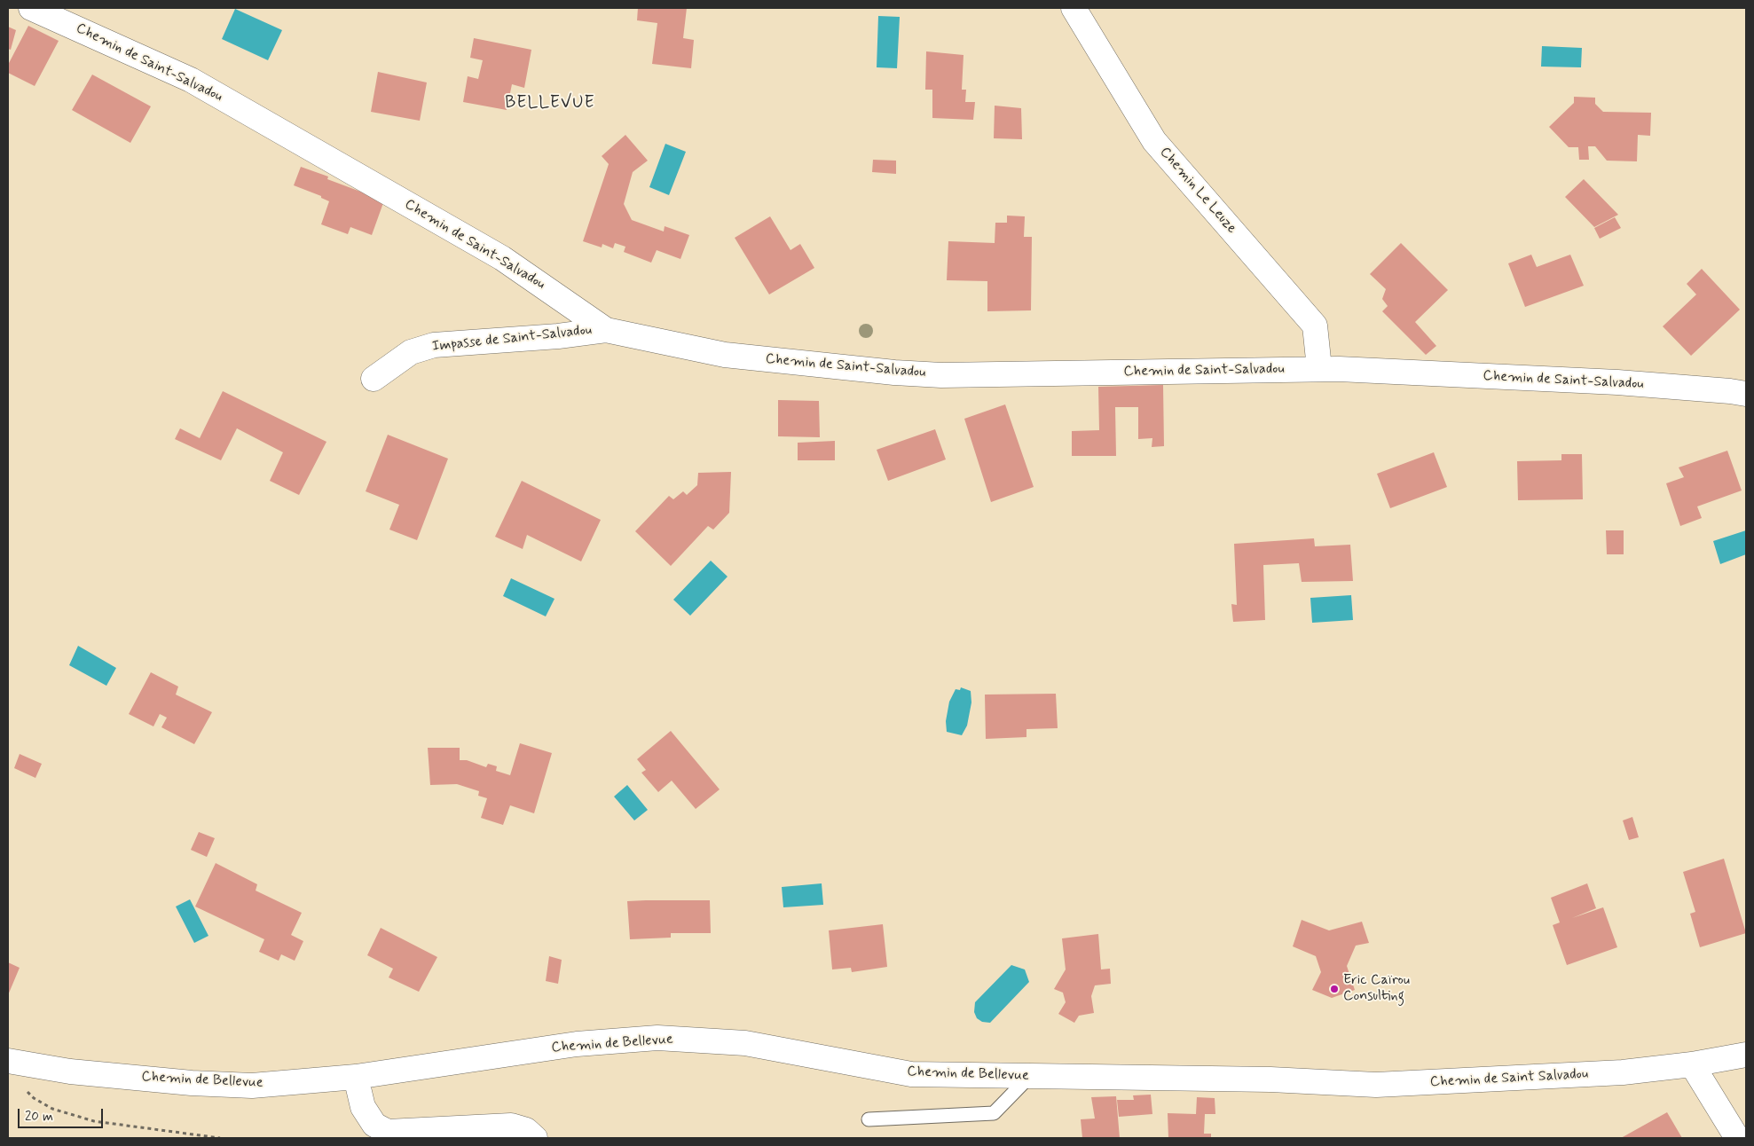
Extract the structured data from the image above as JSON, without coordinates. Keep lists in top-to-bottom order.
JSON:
{
  "streets": {
    "street": [
      "Chemin de Saint-Salvadou",
      "Chemin Le Leuze",
      "Impasse de Saint-Salvadou",
      "Chemin de Bellevue",
      "Chemin de Saint Salvadou"
    ]
  },
  "crossings": [
    ["Chemin de Saint-Salvadou", "Chemin Le Leuze"],
    ["Chemin de Saint-Salvadou", "Impasse de Saint-Salvadou"],
    ["Chemin de Bellevue", "Chemin de Saint Salvadou"]
  ],
  "districts": ["BELLEVUE"],
  "places": ["Eric Caïrou Consulting"],
  "scale_bar": "20 m"
}
